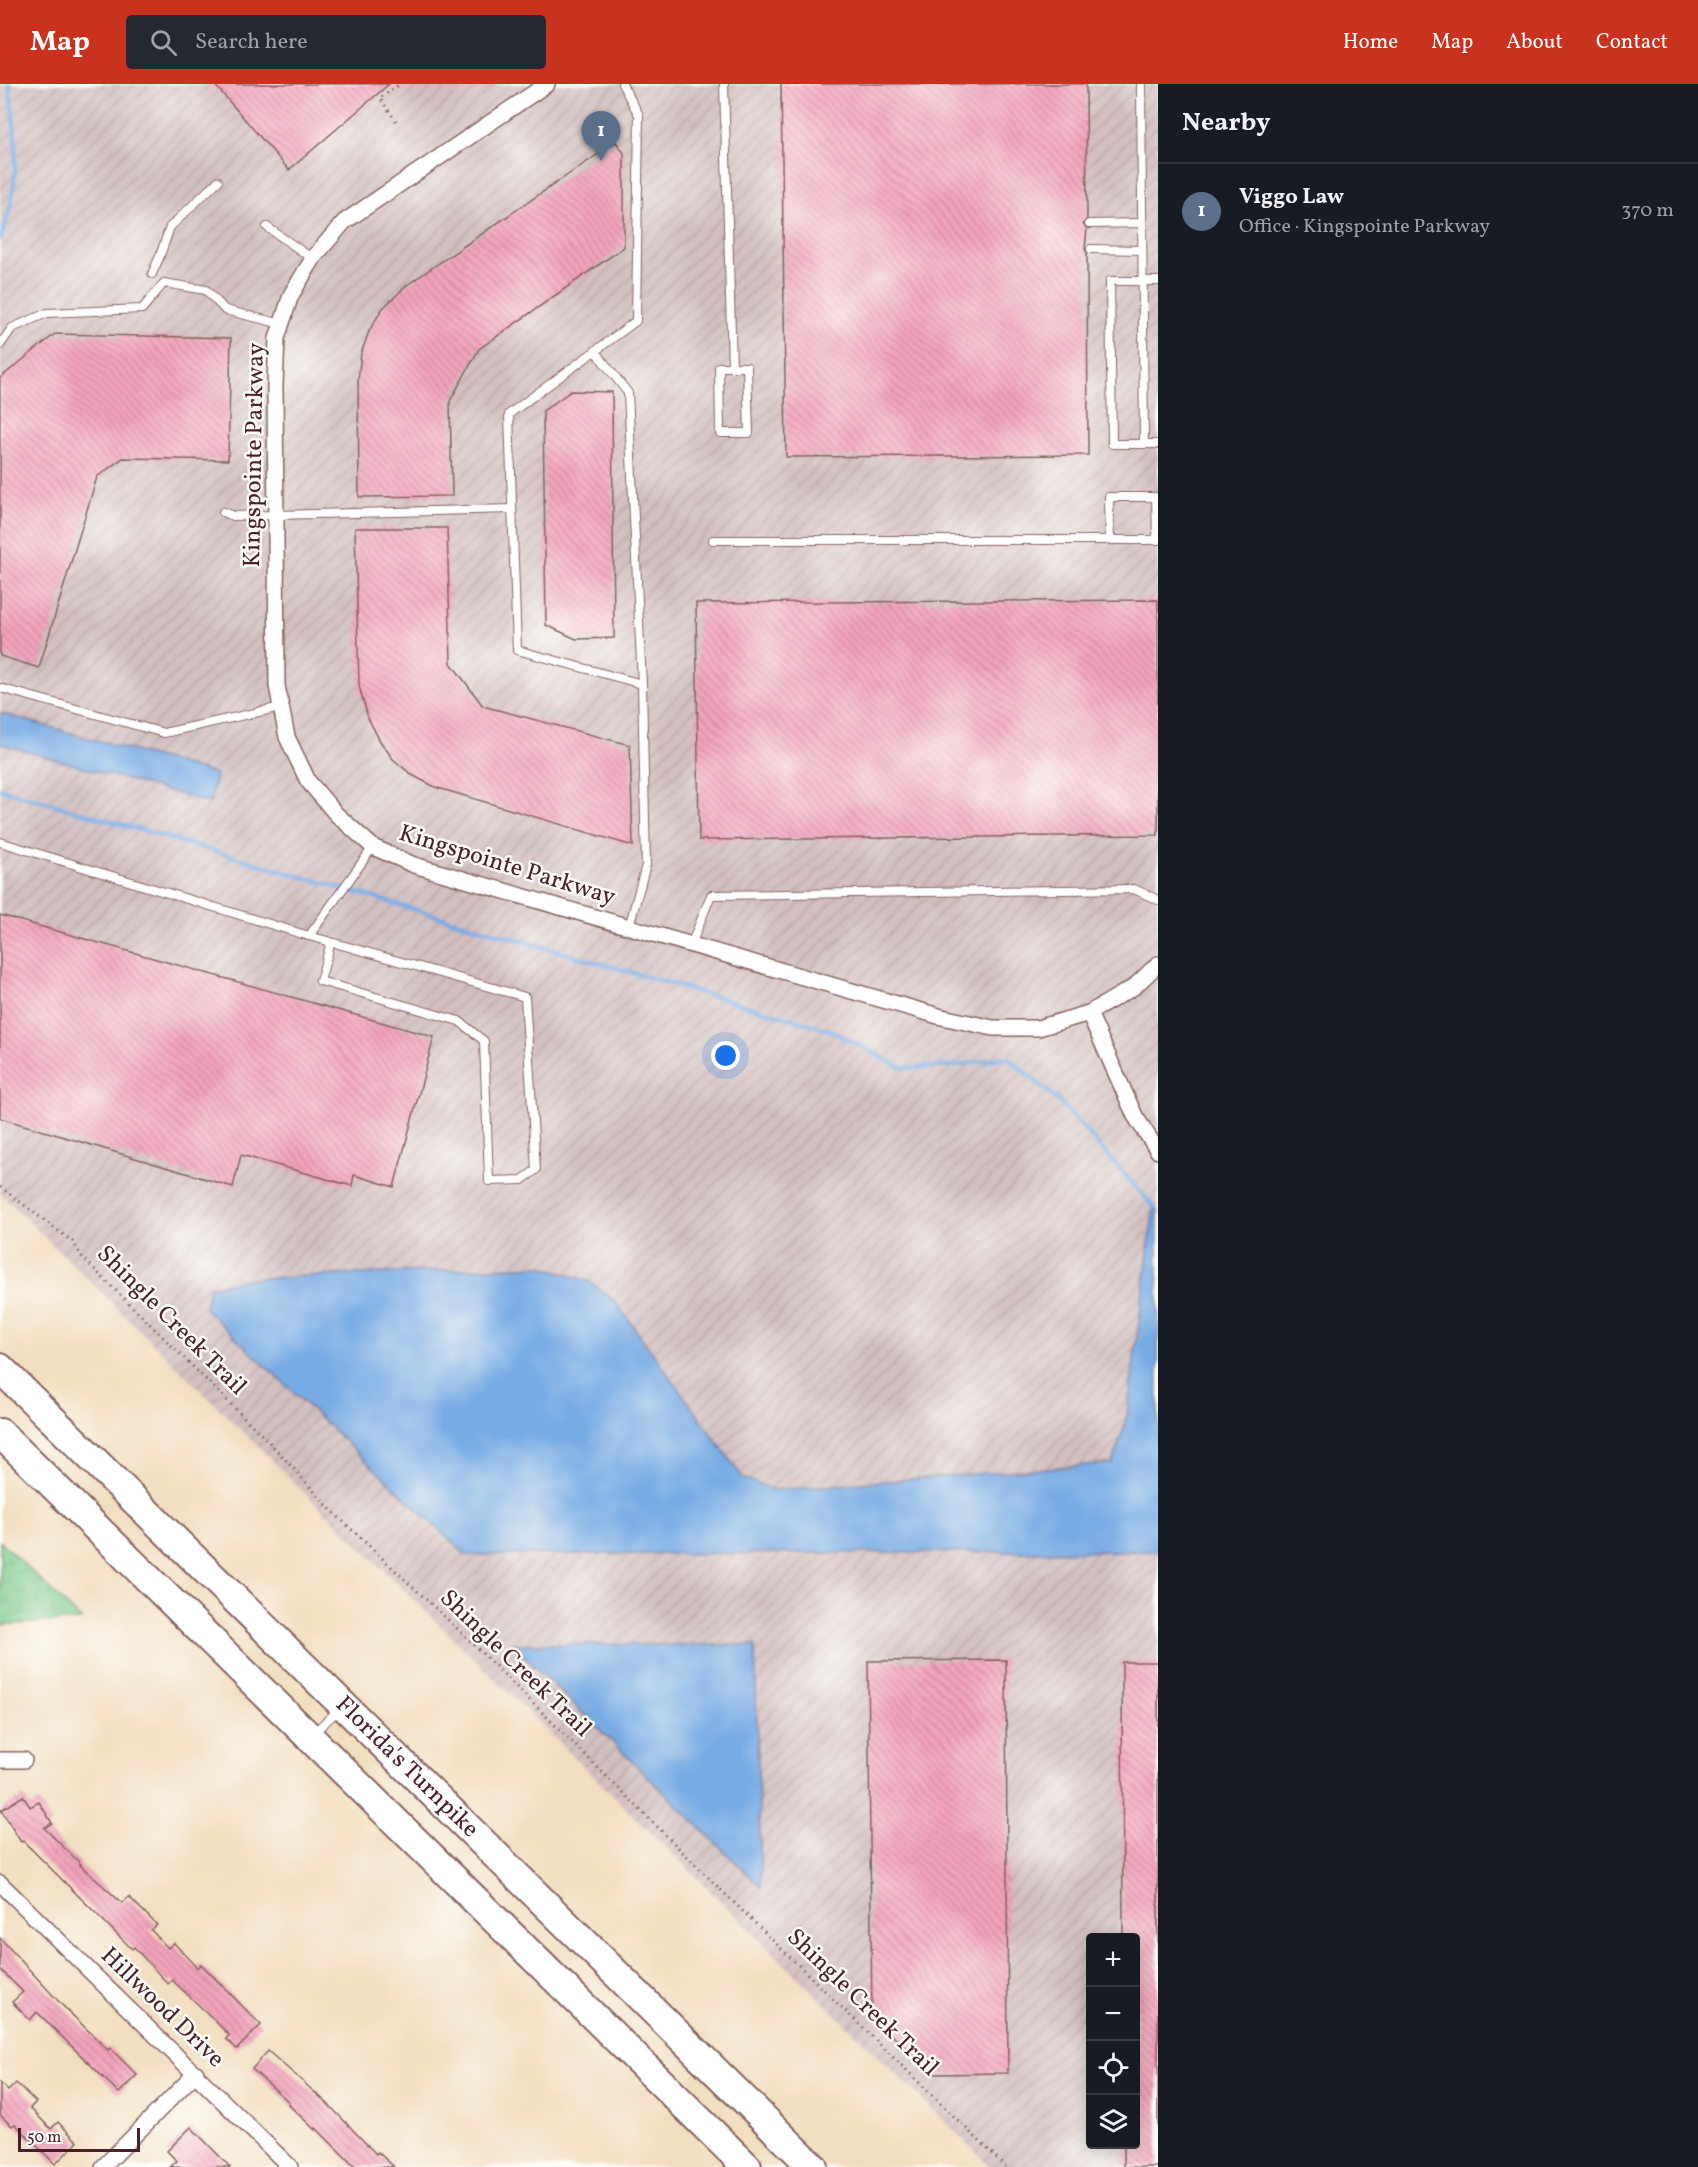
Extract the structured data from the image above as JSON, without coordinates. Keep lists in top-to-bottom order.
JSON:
{
  "streets": {
    "highway": ["Florida's Turnpike"],
    "street": ["Kingspointe Parkway", "Hillwood Drive"],
    "path": ["Shingle Creek Trail"]
  },
  "scale_bar": "50 m",
  "page": {
    "header": "Map",
    "search": "Search here",
    "nav": [
      "Home",
      "Map",
      "About",
      "Contact"
    ],
    "heading": "Nearby",
    "pins": "1",
    "list": [
      {
        "mark": "1",
        "name": "Viggo Law",
        "note": "Office · Kingspointe Parkway",
        "value": "370 m"
      }
    ],
    "map_buttons": ["+", "−"],
    "scale": "50 m"
  }
}
